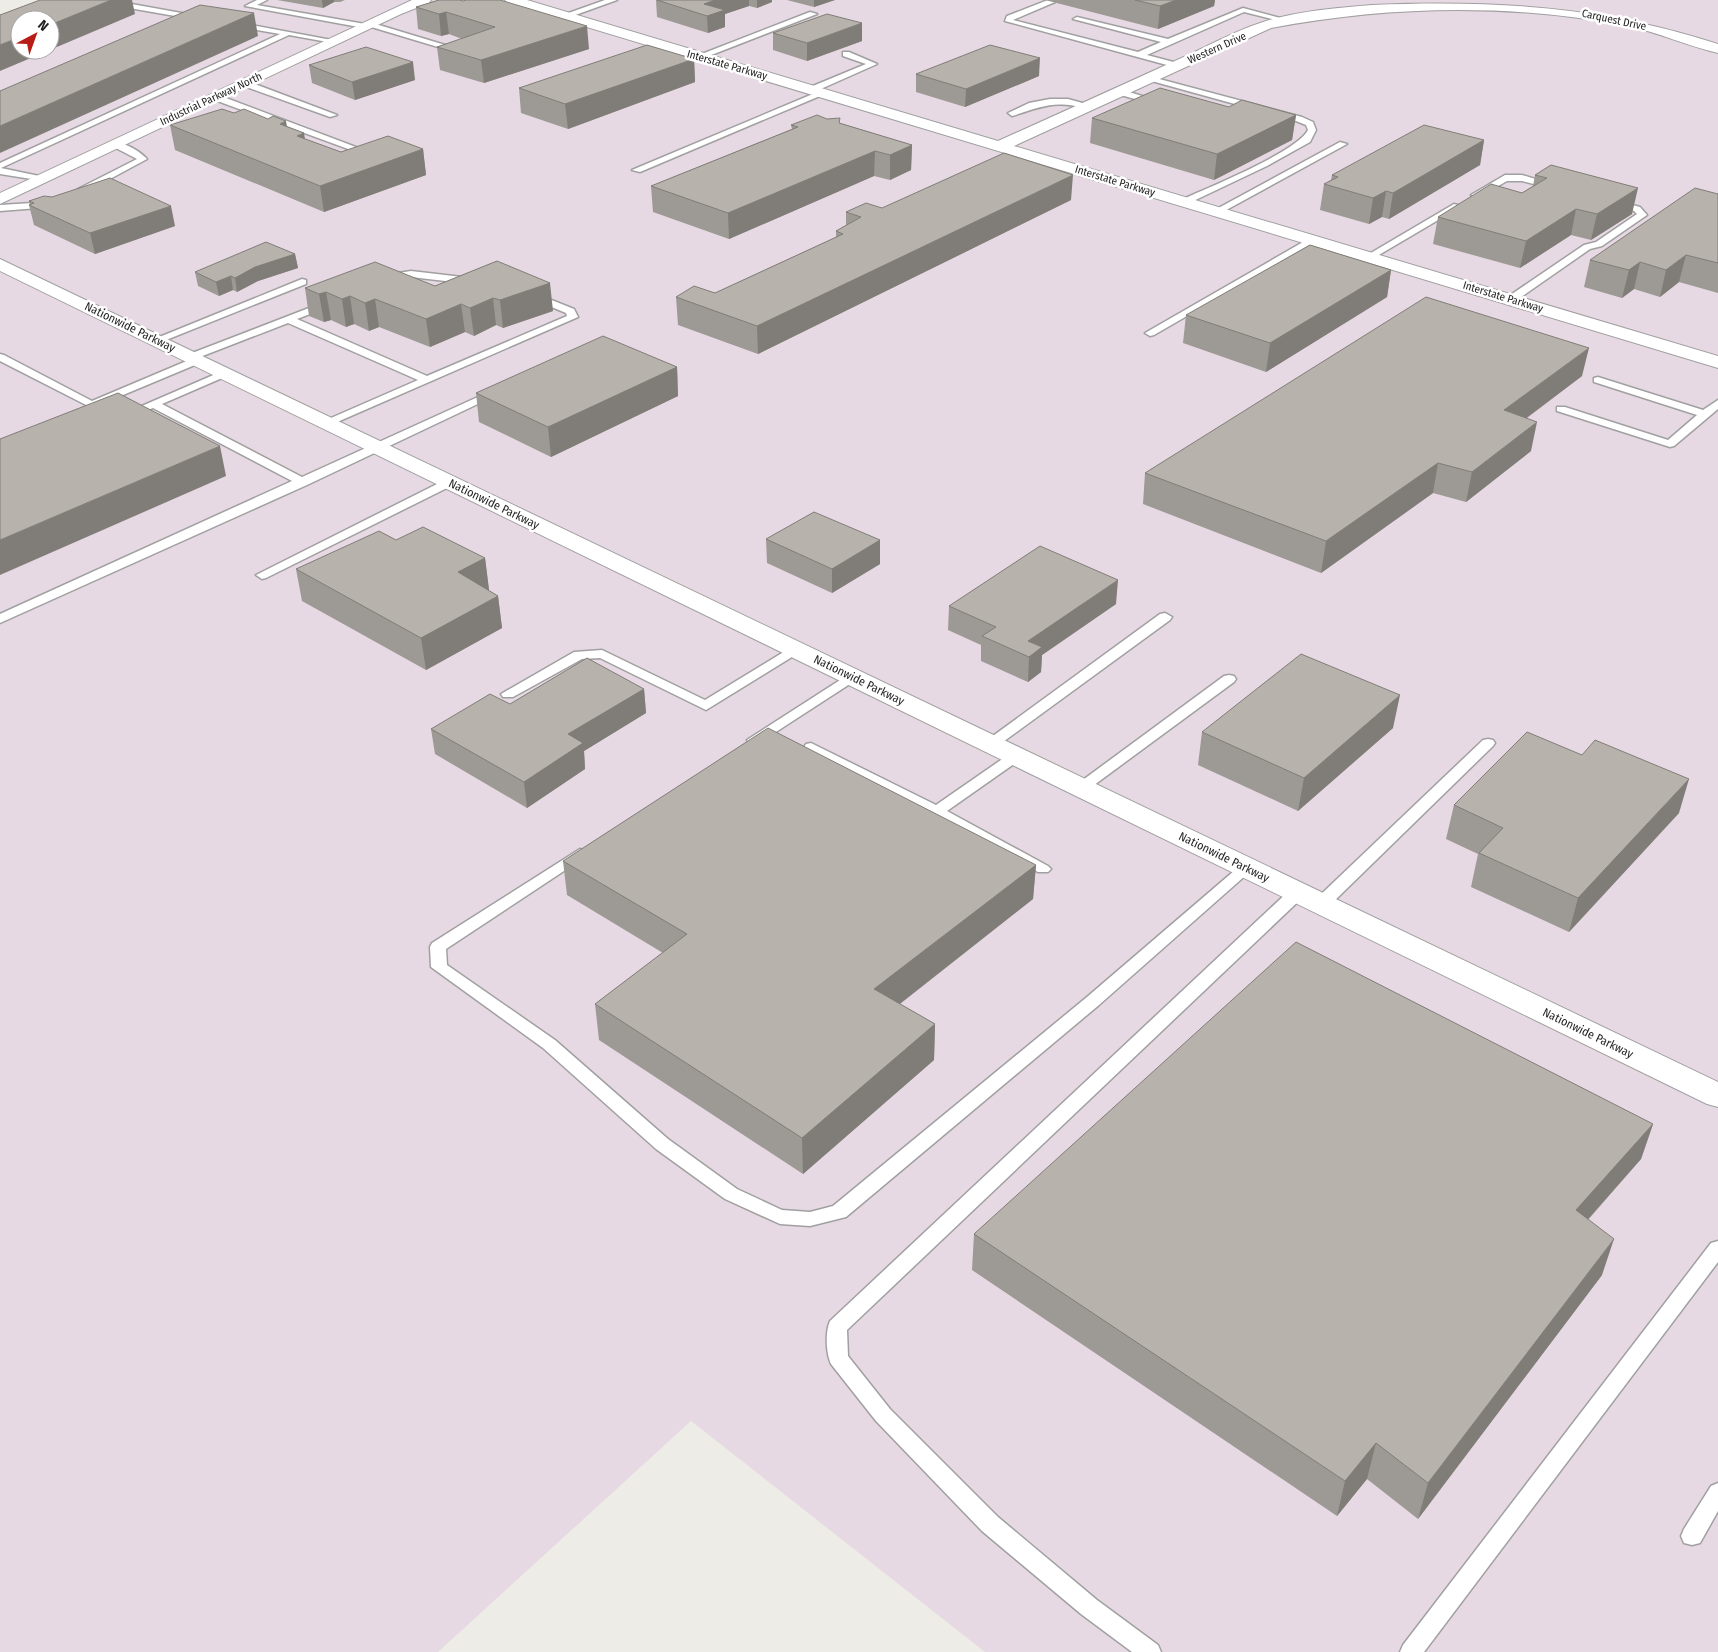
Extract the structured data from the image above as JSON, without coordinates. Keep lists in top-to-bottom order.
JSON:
{
  "streets": {
    "street": [
      "Carquest Drive",
      "Western Drive",
      "Interstate Parkway",
      "Industrial Parkway North",
      "Nationwide Parkway"
    ]
  },
  "crossings": [
    ["Carquest Drive", "Western Drive"],
    ["Western Drive", "Interstate Parkway"]
  ],
  "north": "top right"
}
